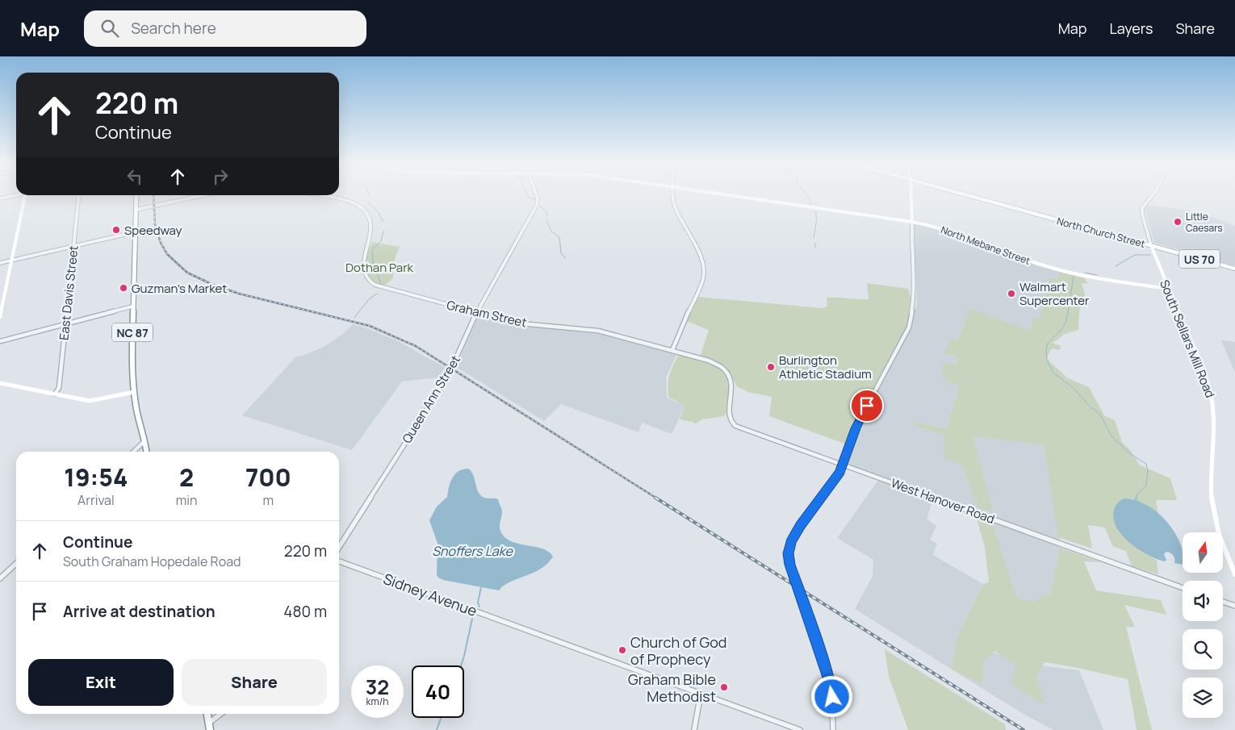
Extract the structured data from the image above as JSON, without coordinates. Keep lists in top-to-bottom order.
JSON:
{
  "streets": {
    "highway": ["NC 87"],
    "main road": [
      "North Church Street",
      "North Mebane Street",
      "US 70",
      "South Sellars Mill Road"
    ],
    "street": [
      "East Davis Street",
      "Graham Street",
      "Queen Ann Street",
      "West Hanover Road",
      "Sidney Avenue"
    ]
  },
  "crossings": [
    ["North Church Street", "South Sellars Mill Road"],
    ["North Mebane Street", "South Sellars Mill Road"],
    ["Graham Street", "Queen Ann Street"],
    ["Graham Street", "West Hanover Road"]
  ],
  "water": ["Snoffers Lake"],
  "parks": ["Dothan Park"],
  "places": [
    "Little Caesars",
    "Speedway",
    "Guzman's Market",
    "Walmart Supercenter",
    "Burlington Athletic Stadium",
    "Church of God of Prophecy",
    "Graham Bible Methodist"
  ],
  "north": "top",
  "page": {
    "header": "Map",
    "search": "Search here",
    "nav": ["Map", "Layers", "Share"],
    "turn": ["220 m", "Continue"],
    "eta": [
      "19:54",
      "Arrival",
      "2",
      "min",
      "700",
      "m"
    ],
    "list": [
      {
        "name": "Continue",
        "note": "South Graham Hopedale Road",
        "value": "220 m"
      },
      {
        "name": "Arrive at destination",
        "value": "480 m"
      }
    ],
    "buttons": ["Exit", "Share"],
    "speed": "32 km/h",
    "limit": "40"
  }
}
